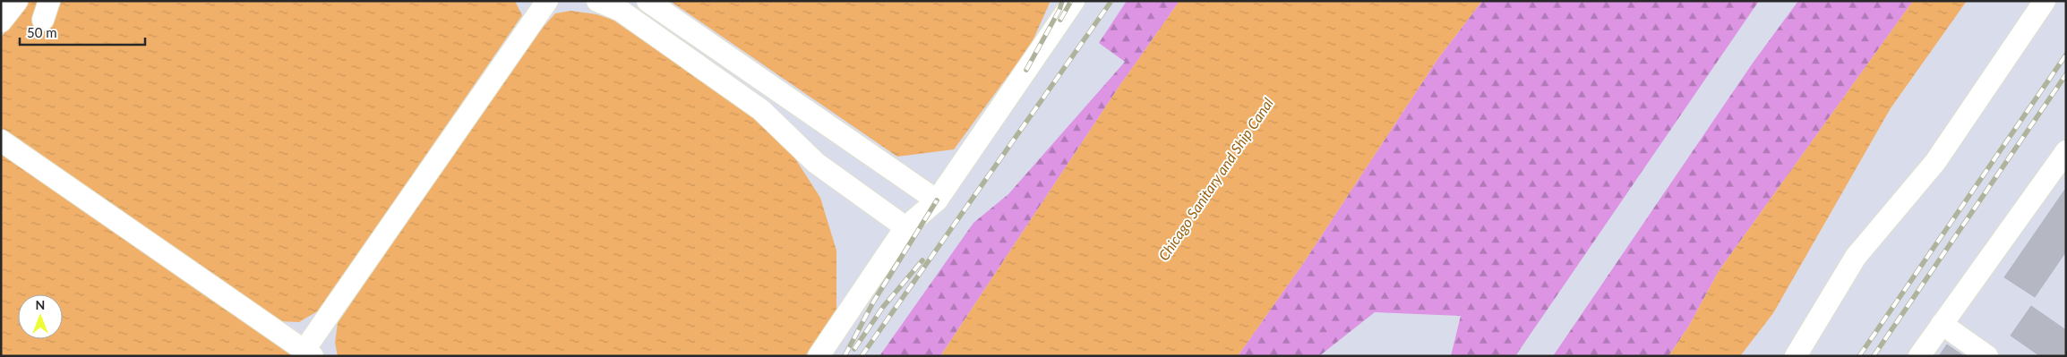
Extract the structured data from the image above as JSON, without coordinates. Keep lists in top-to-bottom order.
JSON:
{
  "water": ["Chicago Sanitary and Ship Canal"],
  "scale_bar": "50 m",
  "north": "top"
}
